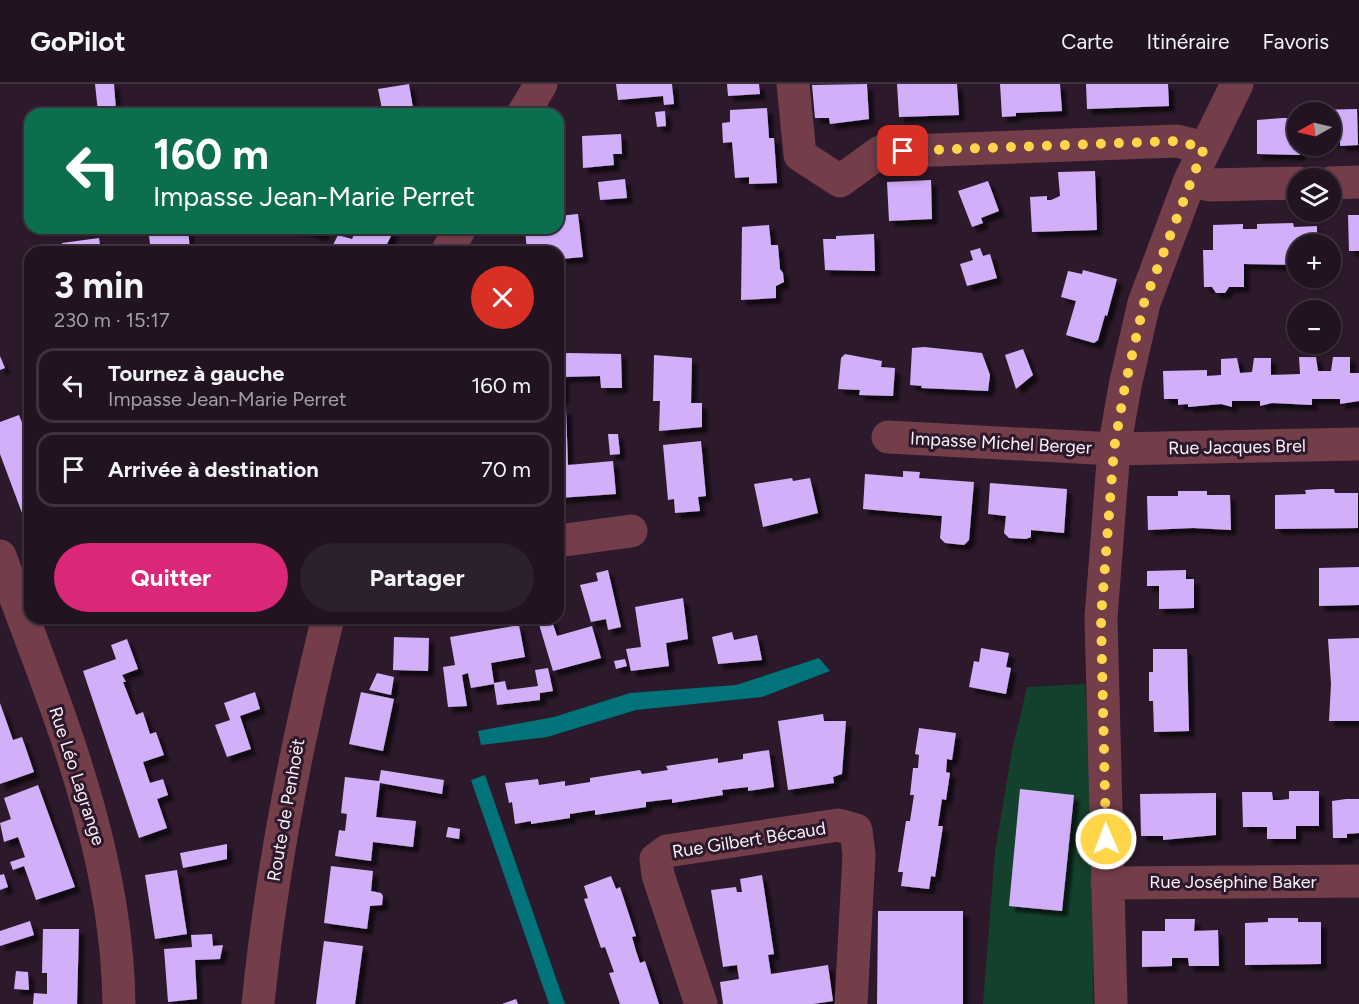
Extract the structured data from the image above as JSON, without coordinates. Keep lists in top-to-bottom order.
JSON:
{
  "streets": {
    "street": [
      "Impasse Michel Berger",
      "Rue Jacques Brel",
      "Rue Léo Lagrange",
      "Route de Penhoët",
      "Rue Gilbert Bécaud",
      "Rue Joséphine Baker"
    ]
  },
  "crossings": [
    ["Impasse Michel Berger", "Rue Jacques Brel"]
  ],
  "north": "left",
  "page": {
    "header": "GoPilot",
    "nav": ["Carte", "Itinéraire", "Favoris"],
    "map_buttons": ["+", "−"],
    "turn": ["160 m", "Impasse Jean-Marie Perret"],
    "heading": ["3 min", "230 m · 15:17"],
    "list": [
      {
        "name": "Tournez à gauche",
        "note": "Impasse Jean-Marie Perret",
        "value": "160 m"
      },
      {
        "name": "Arrivée à destination",
        "value": "70 m"
      }
    ],
    "buttons": ["Quitter", "Partager"]
  }
}
